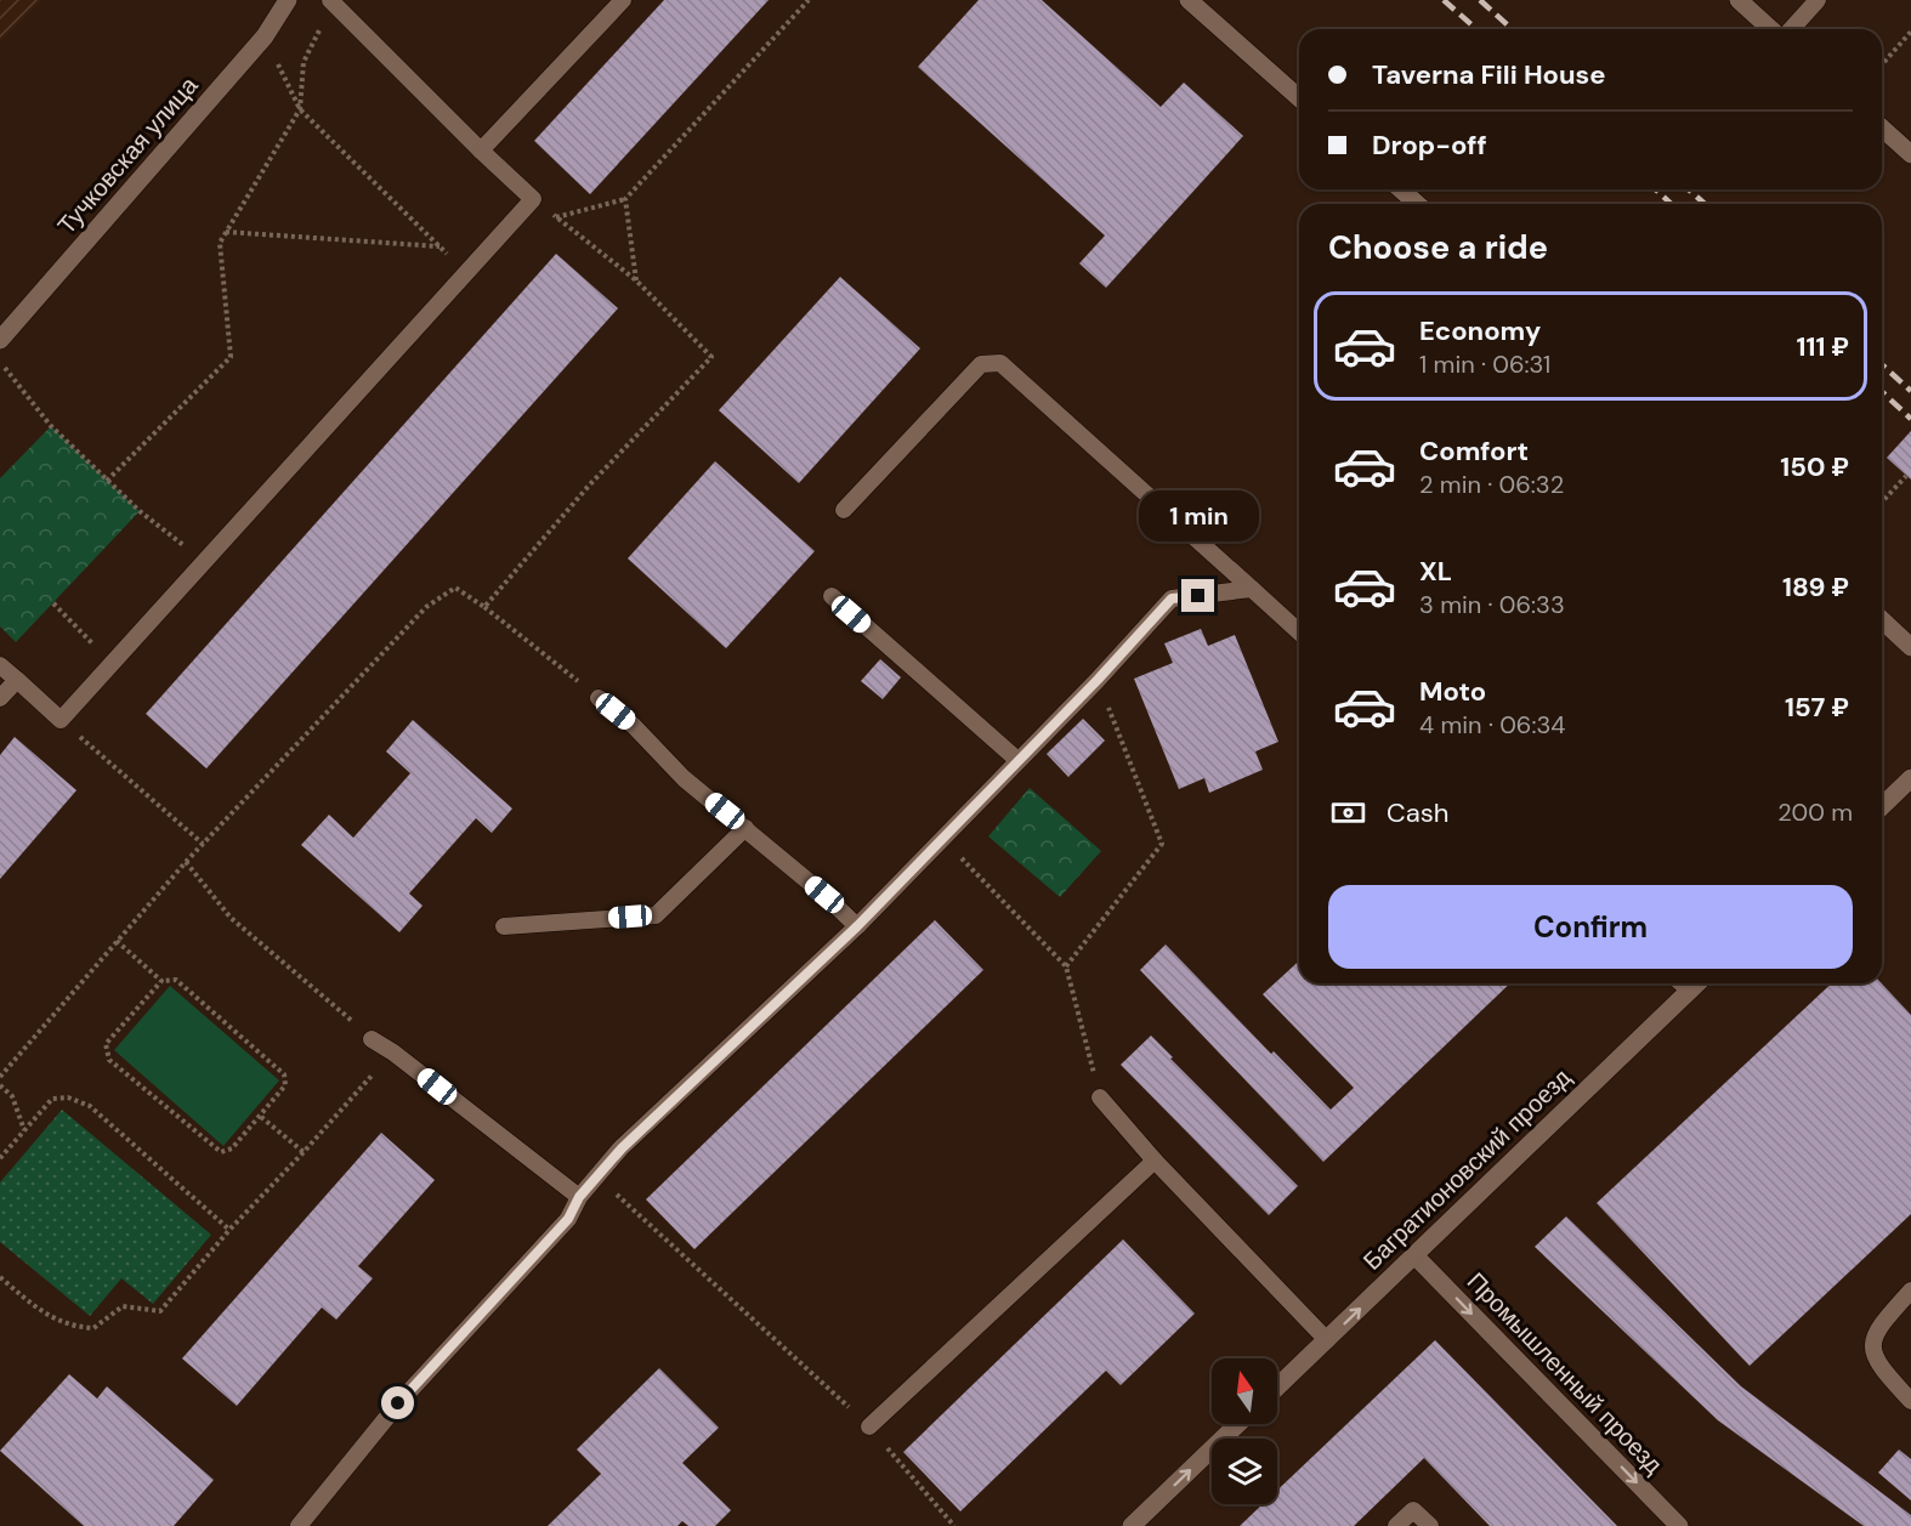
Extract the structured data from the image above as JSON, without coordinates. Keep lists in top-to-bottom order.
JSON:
{
  "streets": {
    "street": ["Тучковская улица", "Багратионовский проезд", "Промышленный проезд"]
  },
  "crossings": [
    ["Багратионовский проезд", "Промышленный проезд"]
  ],
  "one_way": ["Промышленный проезд"],
  "north": "top",
  "page": {
    "banner": ["Taverna Fili House", "Drop-off"],
    "heading": "Choose a ride",
    "list": [
      {
        "name": "Economy",
        "note": "1 min · 06:31",
        "value": "111 ₽"
      },
      {
        "name": "Comfort",
        "note": "2 min · 06:32",
        "value": "150 ₽"
      },
      {
        "name": "XL",
        "note": "3 min · 06:33",
        "value": "189 ₽"
      },
      {
        "name": "Moto",
        "note": "4 min · 06:34",
        "value": "157 ₽"
      }
    ],
    "bubble": "1 min",
    "pay": ["Cash", "200 m"],
    "buttons": "Confirm"
  }
}
